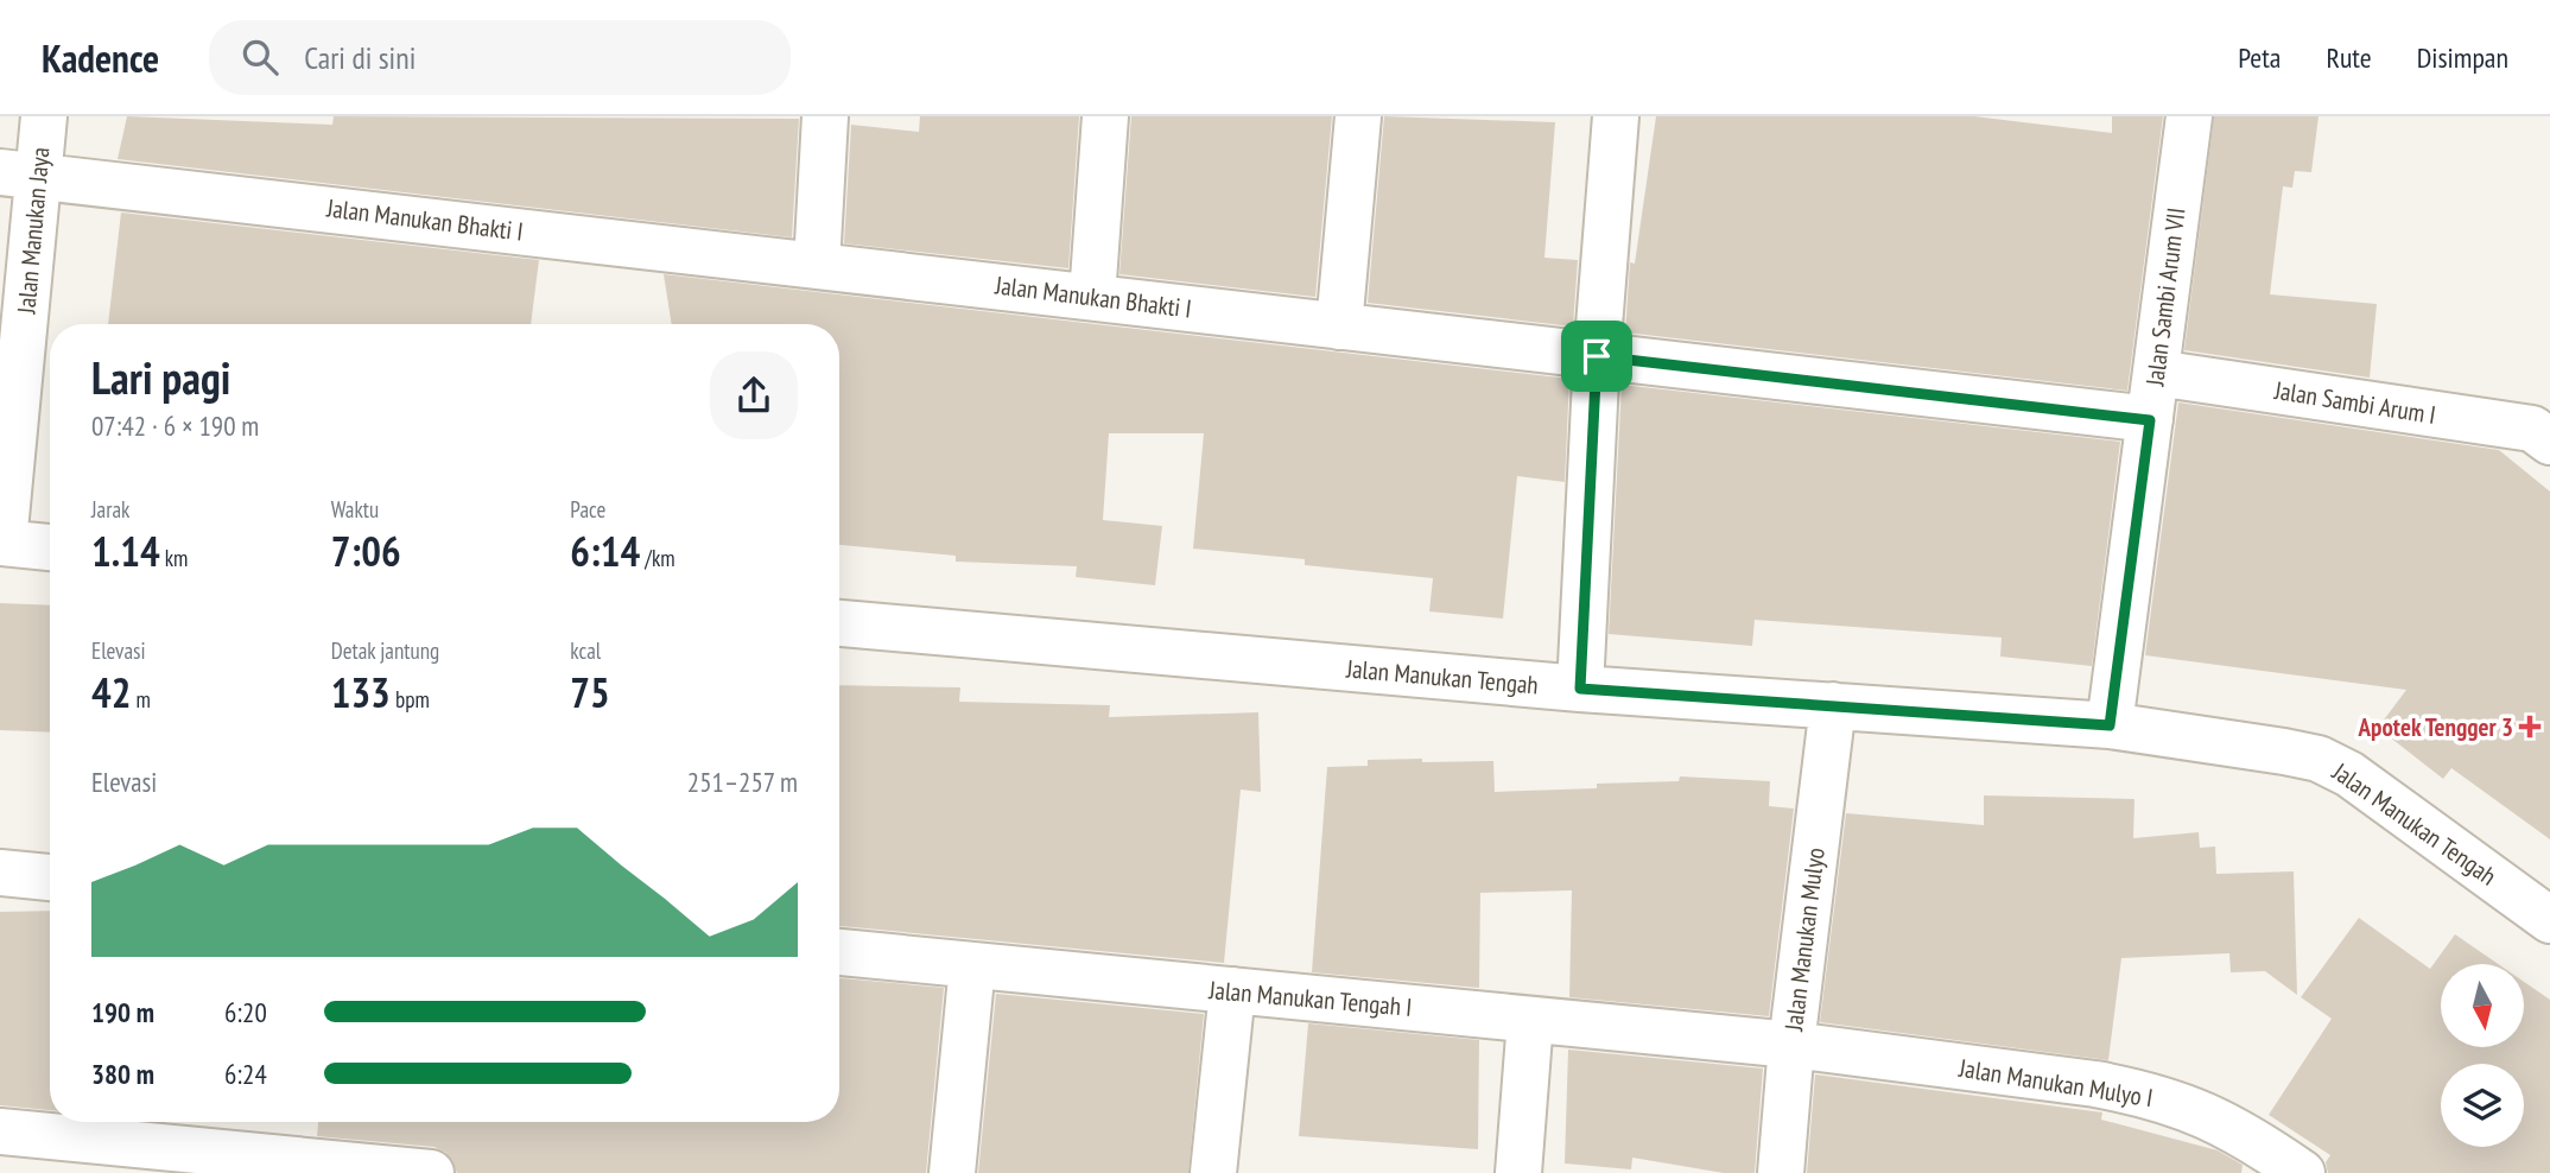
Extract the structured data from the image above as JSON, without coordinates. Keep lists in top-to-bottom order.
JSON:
{
  "streets": {
    "street": [
      "Jalan Manukan Bhakti I",
      "Jalan Manukan Jaya",
      "Jalan Sambi Arum VII",
      "Jalan Sambi Arum I",
      "Jalan Manukan Tengah",
      "Jalan Manukan Mulyo",
      "Jalan Manukan Tengah I",
      "Jalan Manukan Mulyo I"
    ]
  },
  "crossings": [
    ["Jalan Manukan Bhakti I", "Jalan Manukan Jaya"],
    ["Jalan Manukan Bhakti I", "Jalan Sambi Arum VII"],
    ["Jalan Sambi Arum VII", "Jalan Sambi Arum I"],
    ["Jalan Sambi Arum VII", "Jalan Manukan Tengah"],
    ["Jalan Manukan Tengah", "Jalan Manukan Mulyo"],
    ["Jalan Manukan Mulyo", "Jalan Manukan Tengah I"],
    ["Jalan Manukan Mulyo", "Jalan Manukan Mulyo I"],
    ["Jalan Manukan Tengah I", "Jalan Manukan Mulyo I"]
  ],
  "places": {
    "health": ["Apotek Tengger 3"]
  },
  "north": "bottom",
  "page": {
    "header": "Kadence",
    "search": "Cari di sini",
    "nav": ["Peta", "Rute", "Disimpan"],
    "heading": ["Lari pagi", "07:42 · 6 × 190 m"],
    "stats": [
      ["Jarak", "1.14 km"],
      ["Waktu", "7:06"],
      ["Pace", "6:14 /km"],
      ["Elevasi", "42 m"],
      ["Detak jantung", "133 bpm"],
      ["kcal", "75"]
    ],
    "chart": ["Elevasi", "251–257 m"],
    "list": [
      {
        "name": "190 m",
        "note": "6:20"
      },
      {
        "name": "380 m",
        "note": "6:24"
      }
    ]
  }
}
